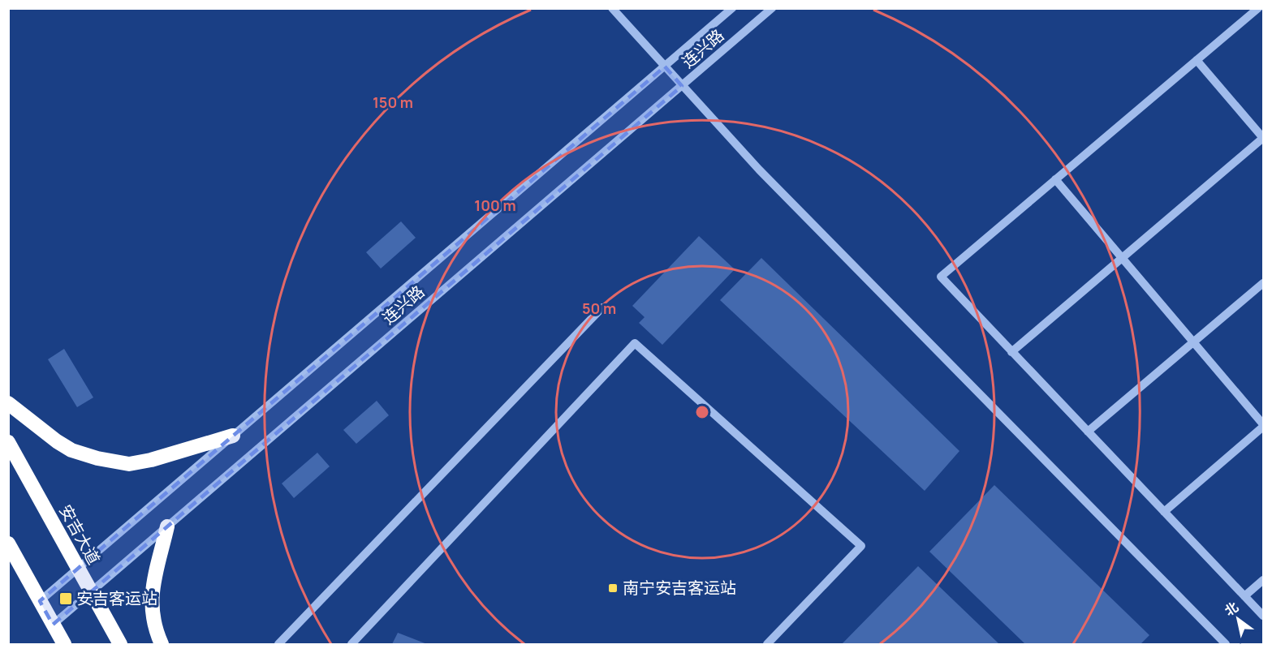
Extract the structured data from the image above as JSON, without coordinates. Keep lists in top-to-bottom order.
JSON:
{
  "streets": {
    "highway": ["安吉大道"],
    "street": ["连兴路"]
  },
  "crossings": [
    ["连兴路", "安吉大道"]
  ],
  "places": {
    "transit": ["南宁安吉客运站", "安吉客运站"]
  },
  "north": "top left",
  "rings": ["150 m", "100 m", "50 m"]
}
